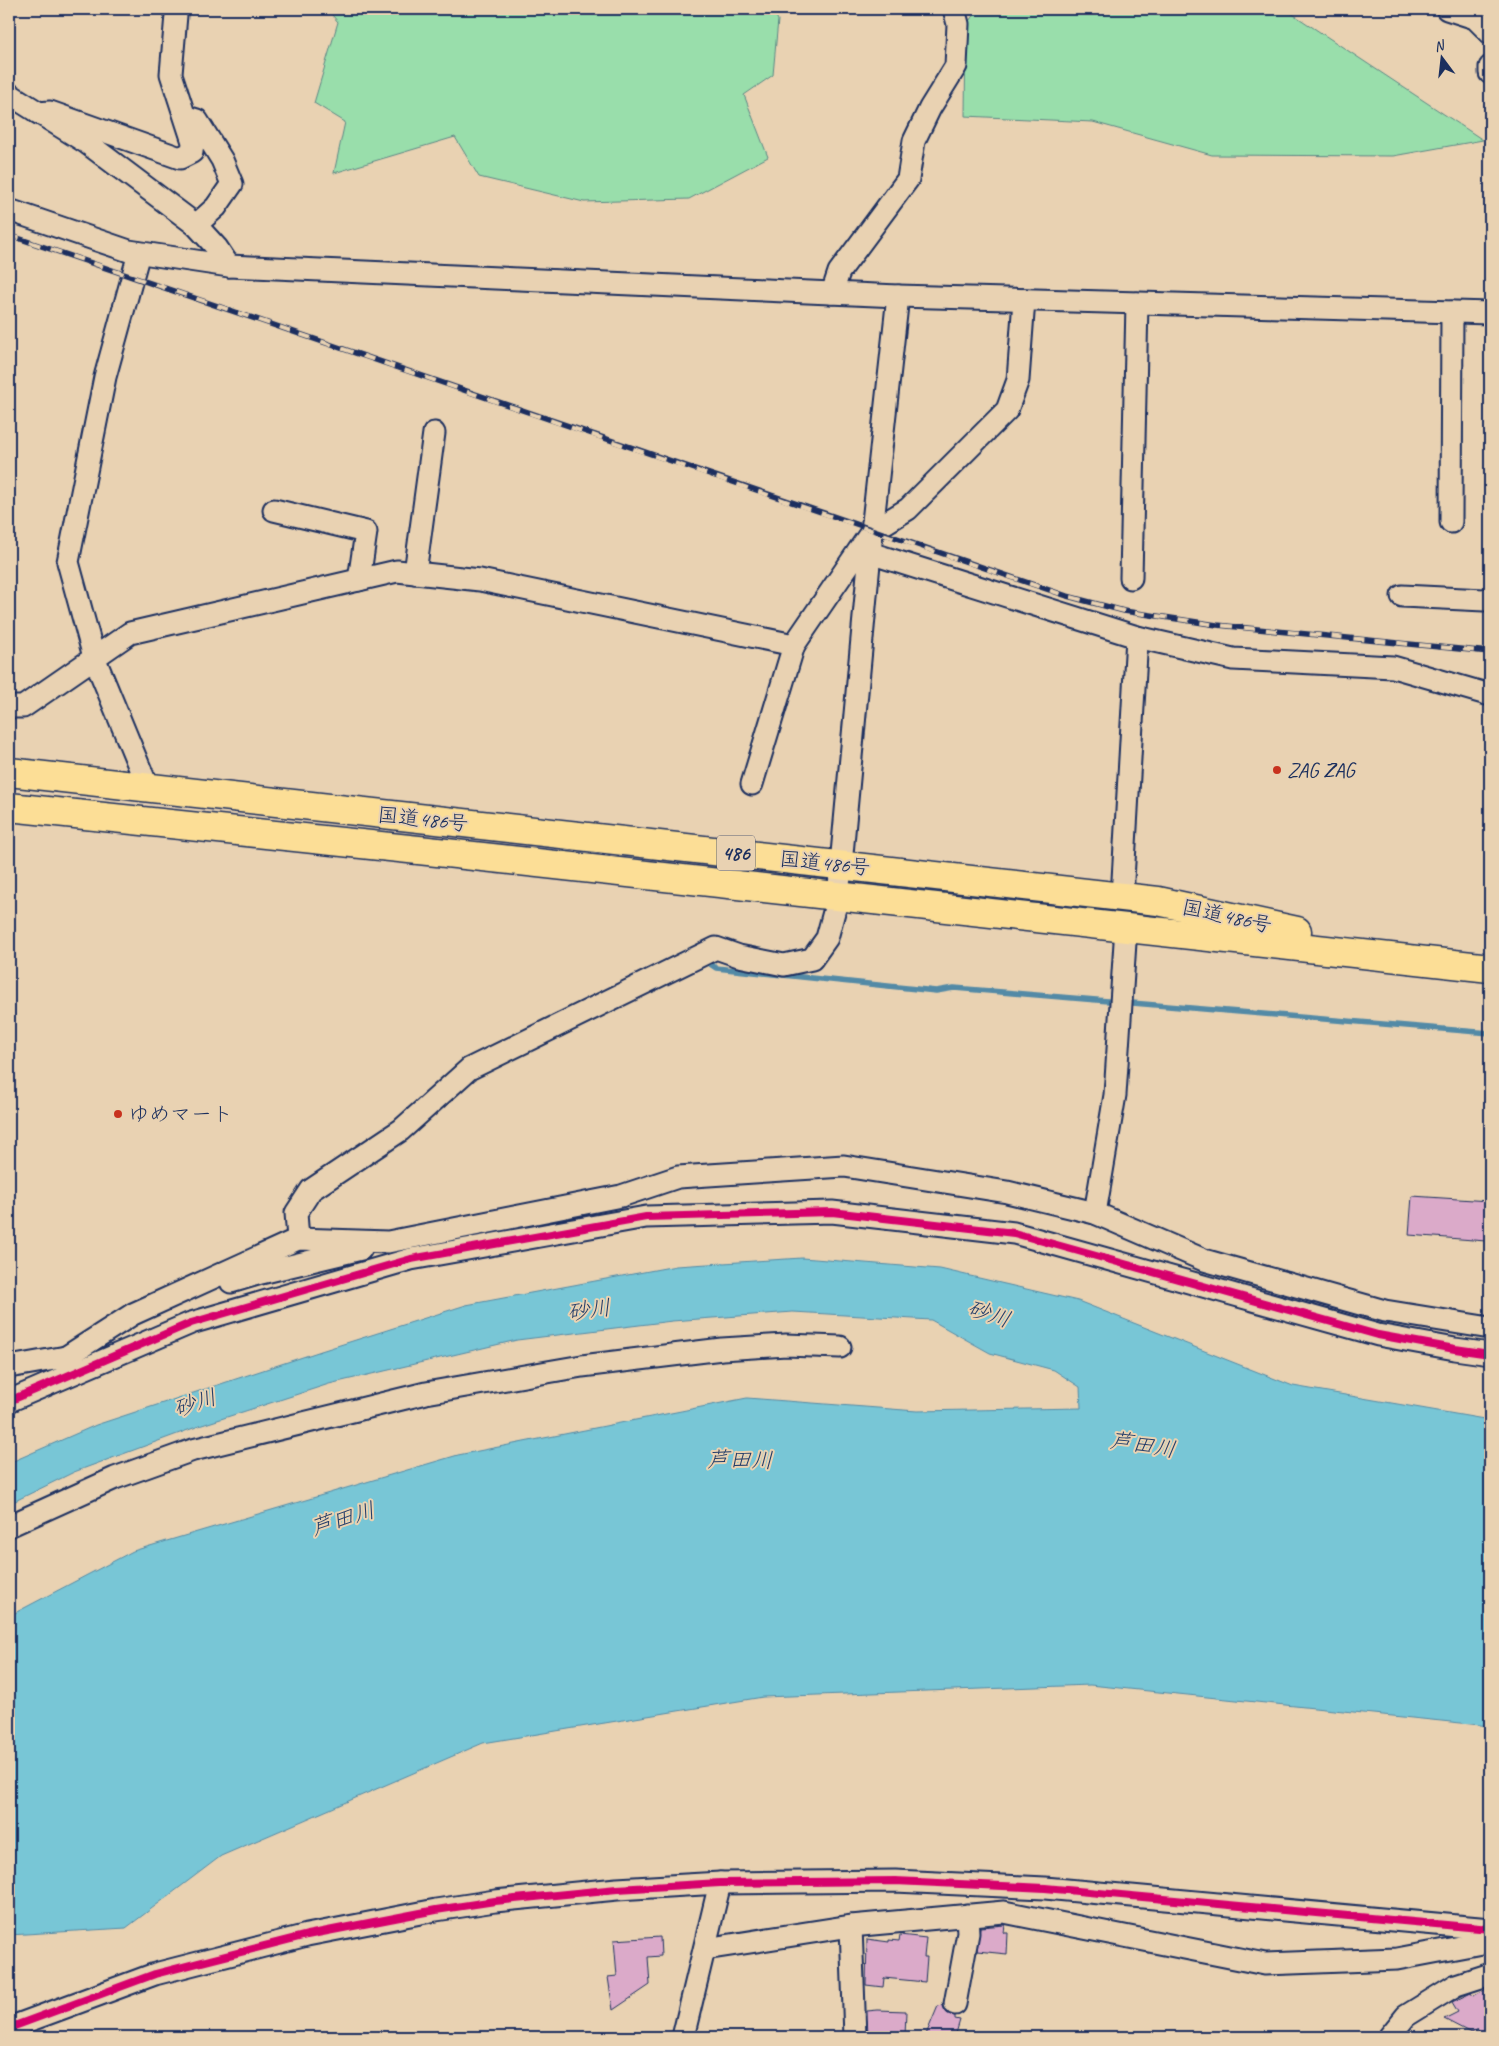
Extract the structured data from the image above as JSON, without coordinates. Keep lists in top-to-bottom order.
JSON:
{
  "streets": {
    "highway": ["国道486号", "486"]
  },
  "water": ["砂川", "芦田川"],
  "places": ["ZAG ZAG", "ゆめマート"],
  "north": "top"
}
